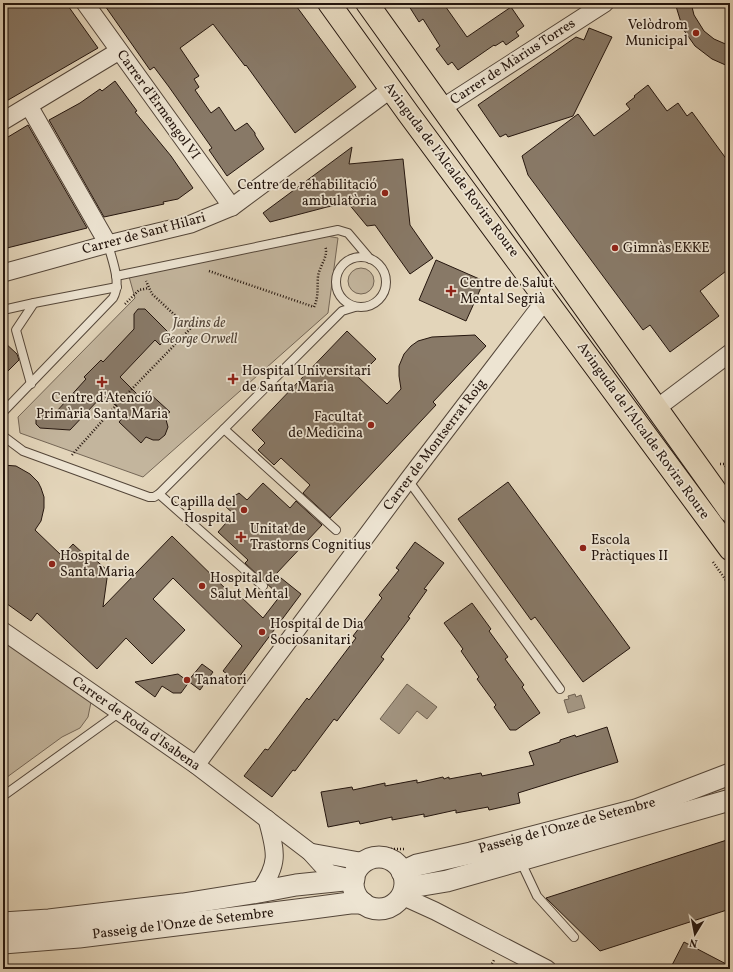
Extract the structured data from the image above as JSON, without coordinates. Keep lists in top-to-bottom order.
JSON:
{
  "streets": {
    "main road": ["Avinguda de l'Alcalde Rovira Roure"],
    "street": [
      "Carrer de Màrius Torres",
      "Carrer d'Ermengol VI",
      "Carrer de Sant Hilari",
      "Carrer de Montserrat Roig",
      "Carrer de Roda d'Isabena",
      "Passeig de l'Onze de Setembre"
    ]
  },
  "crossings": [
    ["Carrer de Màrius Torres", "Avinguda de l'Alcalde Rovira Roure"],
    ["Carrer d'Ermengol VI", "Carrer de Sant Hilari"],
    ["Avinguda de l'Alcalde Rovira Roure", "Carrer de Sant Hilari"],
    ["Avinguda de l'Alcalde Rovira Roure", "Carrer de Montserrat Roig"],
    ["Carrer de Montserrat Roig", "Carrer de Roda d'Isabena"],
    ["Carrer de Roda d'Isabena", "Passeig de l'Onze de Setembre"]
  ],
  "parks": ["Jardins de George Orwell"],
  "places": {
    "other": [
      "Velòdrom Municipal",
      "Centre de rehabilitació ambulatòria",
      "Gimnàs EKKE",
      "Facultat de Medicina",
      "Capilla del Hospital",
      "Escola Pràctiques II",
      "Hospital de Santa Maria",
      "Hospital de Salut Mental",
      "Hospital de Dia Sociosanitari",
      "Tanatori"
    ],
    "health": [
      "Centre de Salut Mental Segrià",
      "Hospital Universitari de Santa Maria",
      "Centre d'Atenció Primària Santa Maria",
      "Unitat de Trastorns Cognitius"
    ]
  },
  "north": "bottom"
}
